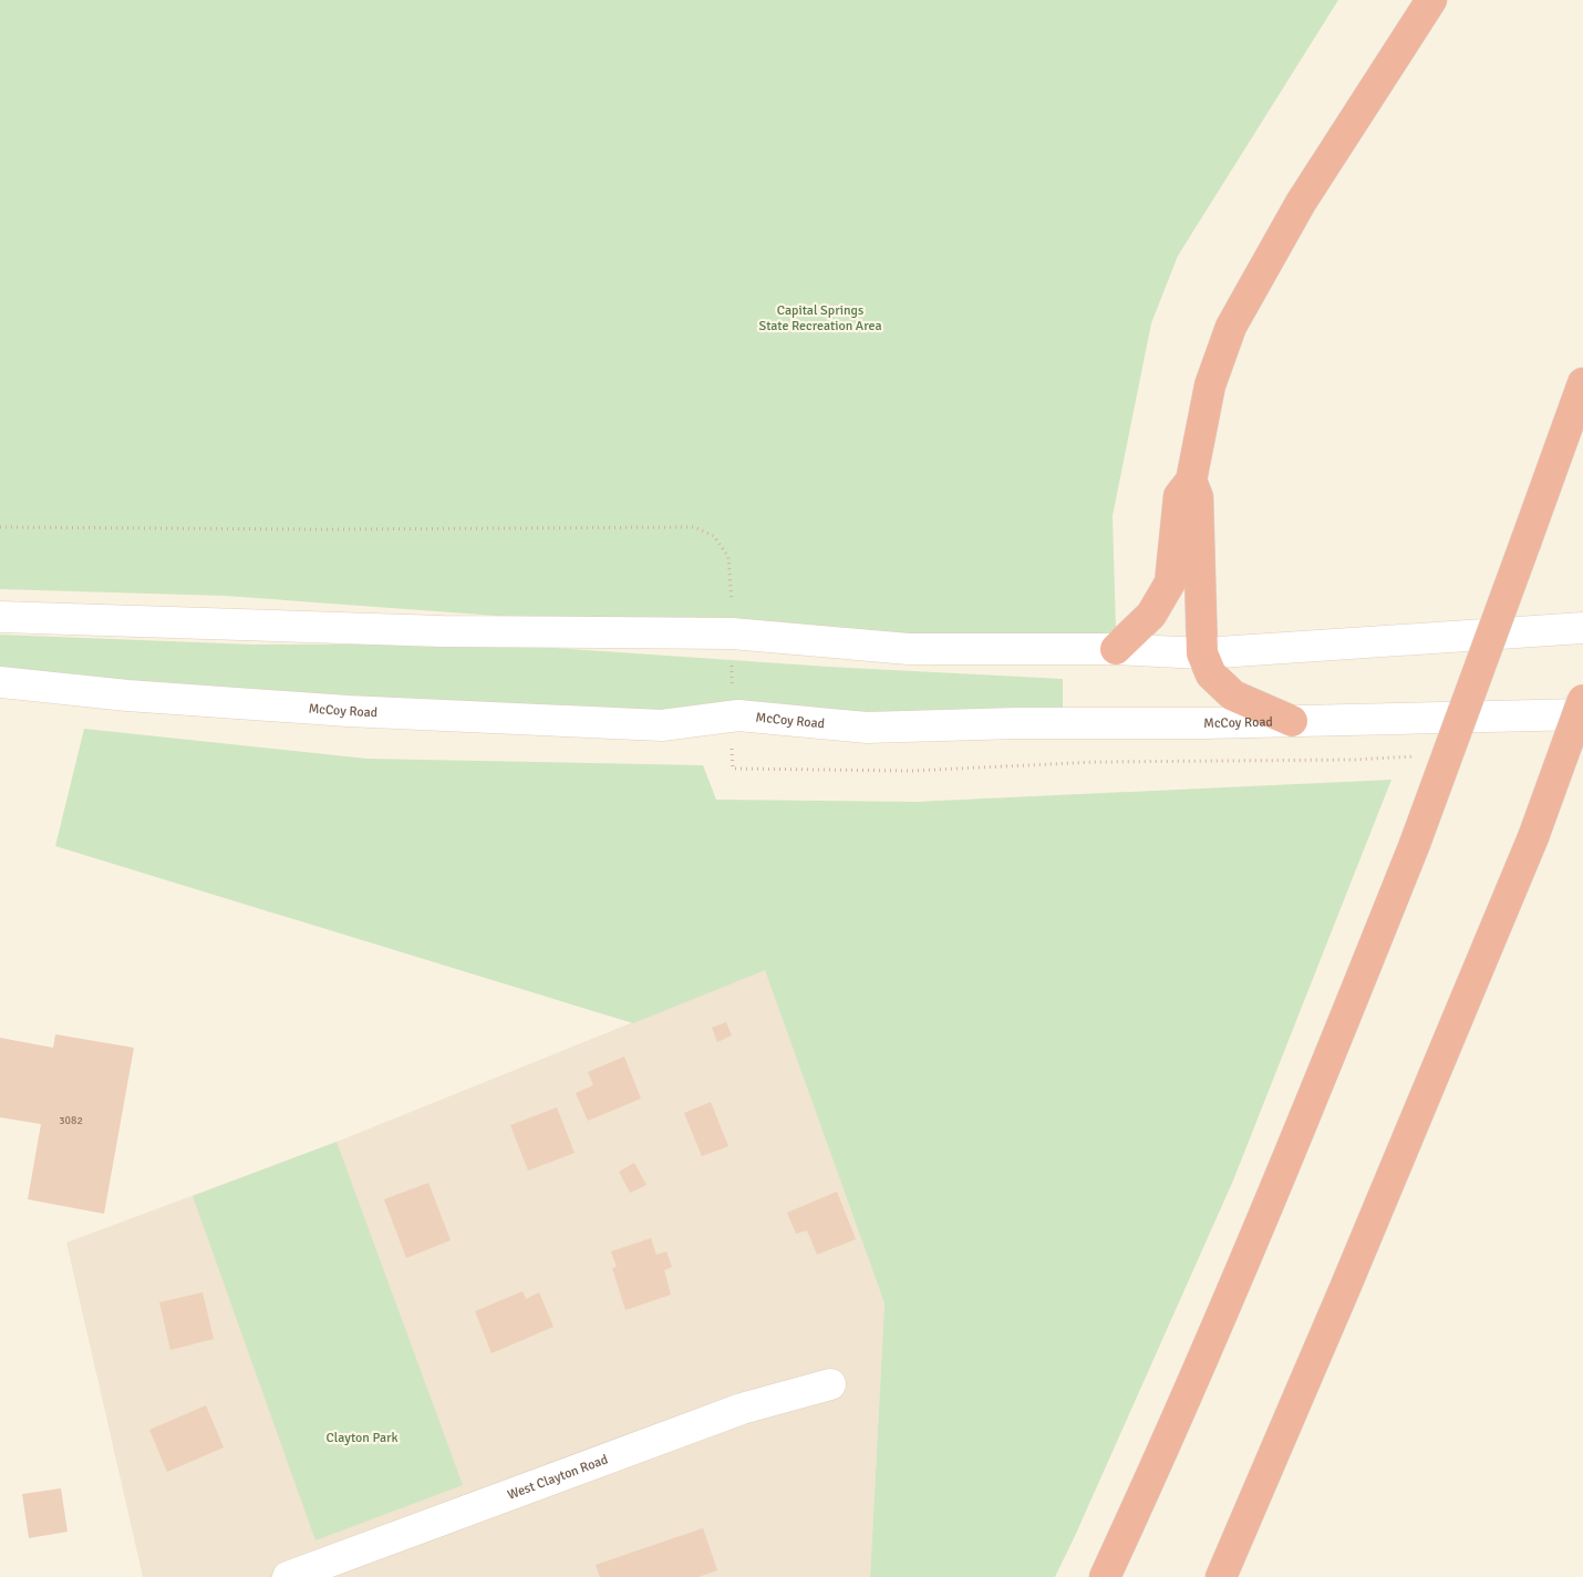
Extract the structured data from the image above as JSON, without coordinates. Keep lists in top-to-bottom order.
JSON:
{
  "streets": {
    "street": ["McCoy Road", "West Clayton Road"]
  },
  "parks": ["Capital Springs State Recreation Area", "Clayton Park"],
  "house_numbers": ["3082"]
}
